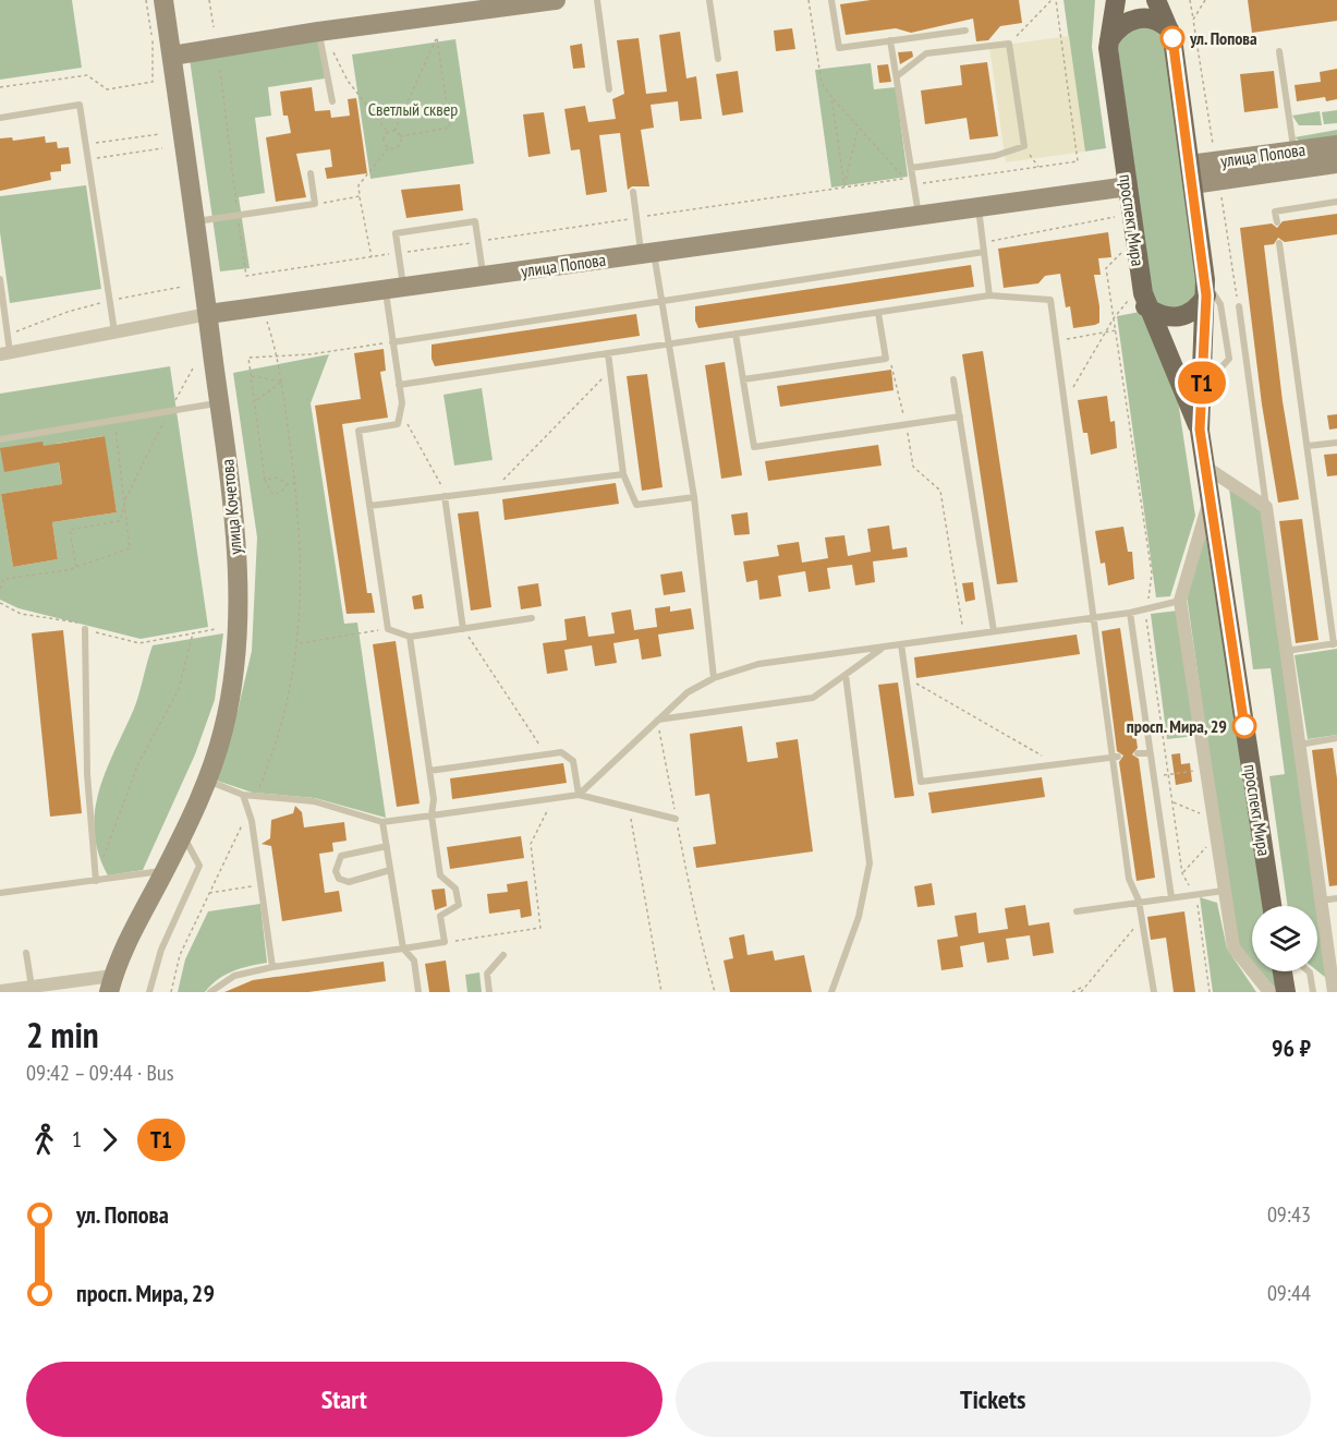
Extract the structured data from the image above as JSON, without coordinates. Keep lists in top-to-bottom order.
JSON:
{
  "streets": {
    "main road": ["проспект Мира"],
    "street": ["улица Попова", "улица Кочетова"]
  },
  "crossings": [
    ["улица Попова", "проспект Мира"],
    ["улица Попова", "улица Кочетова"]
  ],
  "parks": ["Светлый сквер"],
  "places": ["ул. Попова", "просп. Мира, 29"],
  "lines": ["bus line Т1"],
  "page": {
    "on_map": "Т1",
    "heading": ["2 min", "09:42 – 09:44 · Bus", "96 ₽"],
    "legs": ["1", "Т1"],
    "list": [
      {
        "name": "ул. Попова",
        "value": "09:43"
      },
      {
        "name": "просп. Мира, 29",
        "value": "09:44"
      }
    ],
    "buttons": ["Start", "Tickets"]
  }
}
